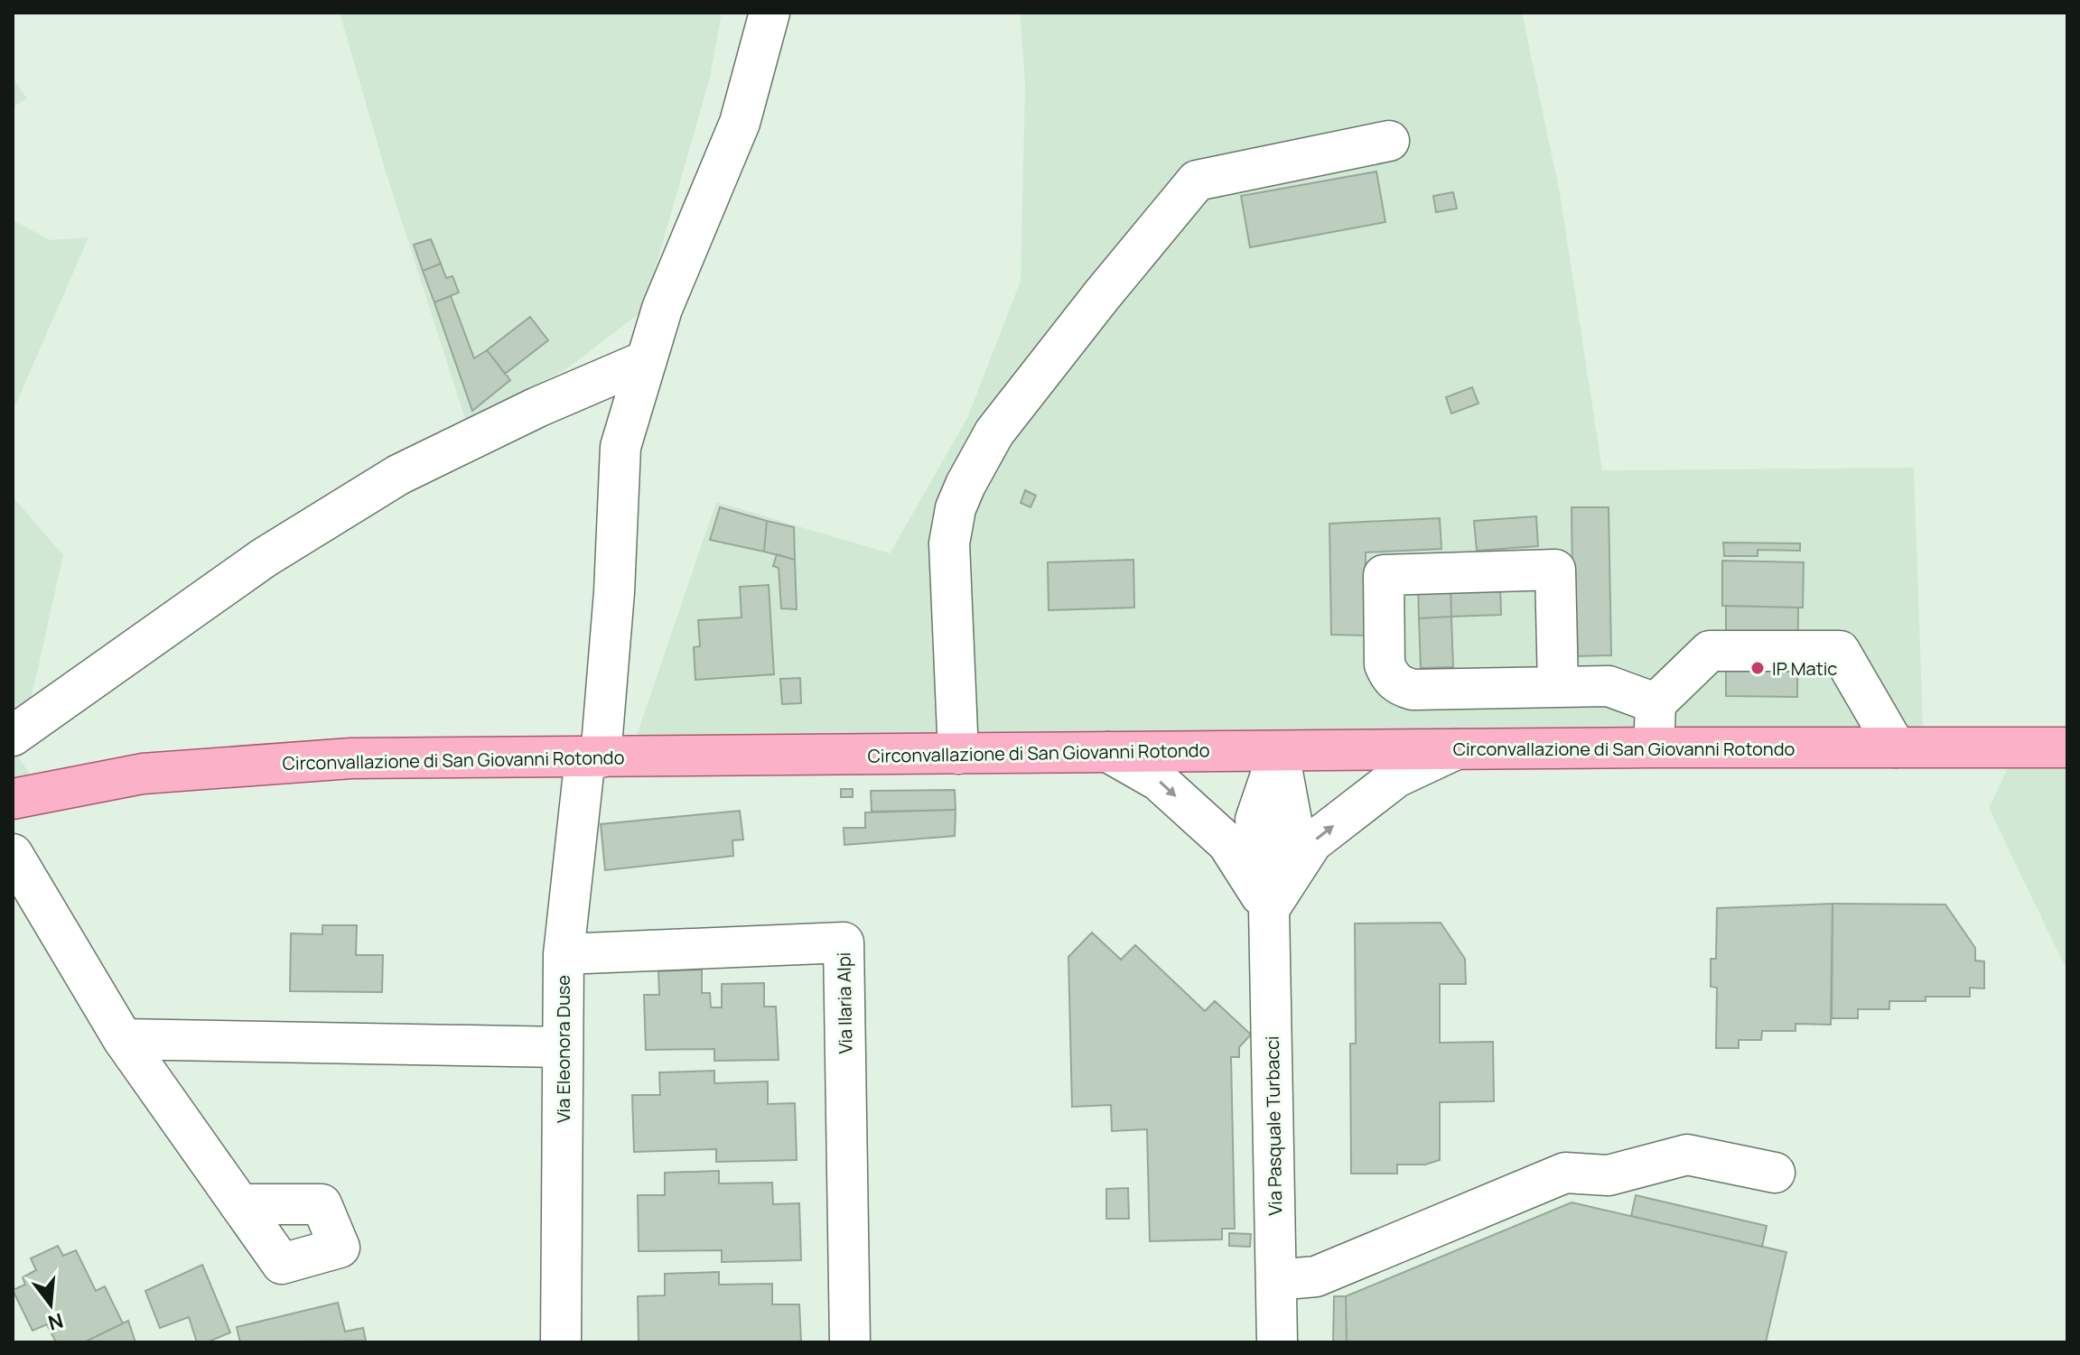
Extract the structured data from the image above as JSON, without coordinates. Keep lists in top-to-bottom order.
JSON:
{
  "streets": {
    "main road": ["Circonvallazione di San Giovanni Rotondo"],
    "street": ["Via Ilaria Alpi", "Via Eleonora Duse", "Via Pasquale Turbacci"]
  },
  "crossings": [
    ["Circonvallazione di San Giovanni Rotondo", "Via Eleonora Duse"],
    ["Circonvallazione di San Giovanni Rotondo", "Via Pasquale Turbacci"],
    ["Via Ilaria Alpi", "Via Eleonora Duse"]
  ],
  "places": ["IP Matic"],
  "north": "bottom"
}
